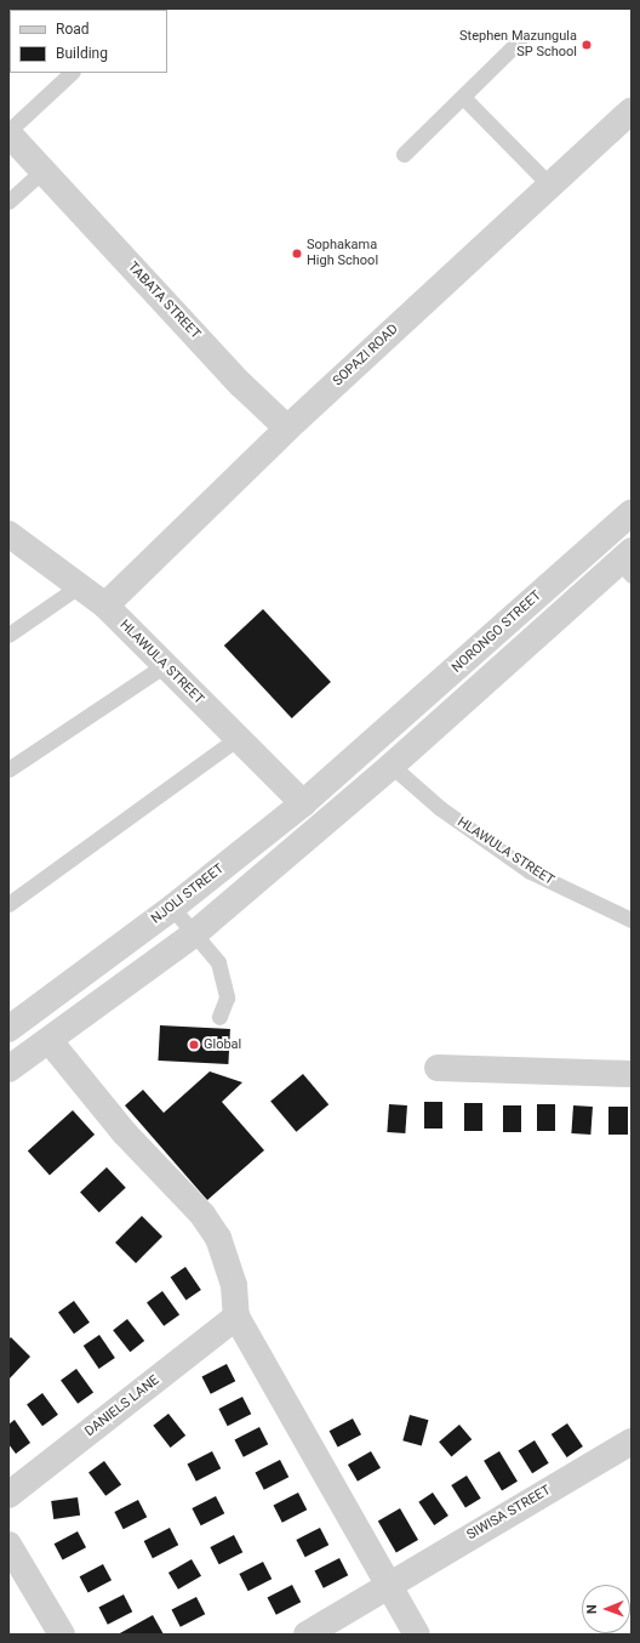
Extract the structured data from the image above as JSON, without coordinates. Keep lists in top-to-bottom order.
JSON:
{
  "streets": {
    "street": [
      "TABATA STREET",
      "SOPAZI ROAD",
      "NORONGO STREET",
      "HLAWULA STREET",
      "NJOLI STREET",
      "DANIELS LANE",
      "SIWISA STREET"
    ]
  },
  "crossings": [
    ["TABATA STREET", "SOPAZI ROAD"],
    ["SOPAZI ROAD", "HLAWULA STREET"],
    ["NORONGO STREET", "NJOLI STREET"],
    ["HLAWULA STREET", "NJOLI STREET"]
  ],
  "places": ["Stephen Mazungula SP School", "Sophakama High School", "Global"],
  "legend": ["Road", "Building"],
  "north": "left"
}
